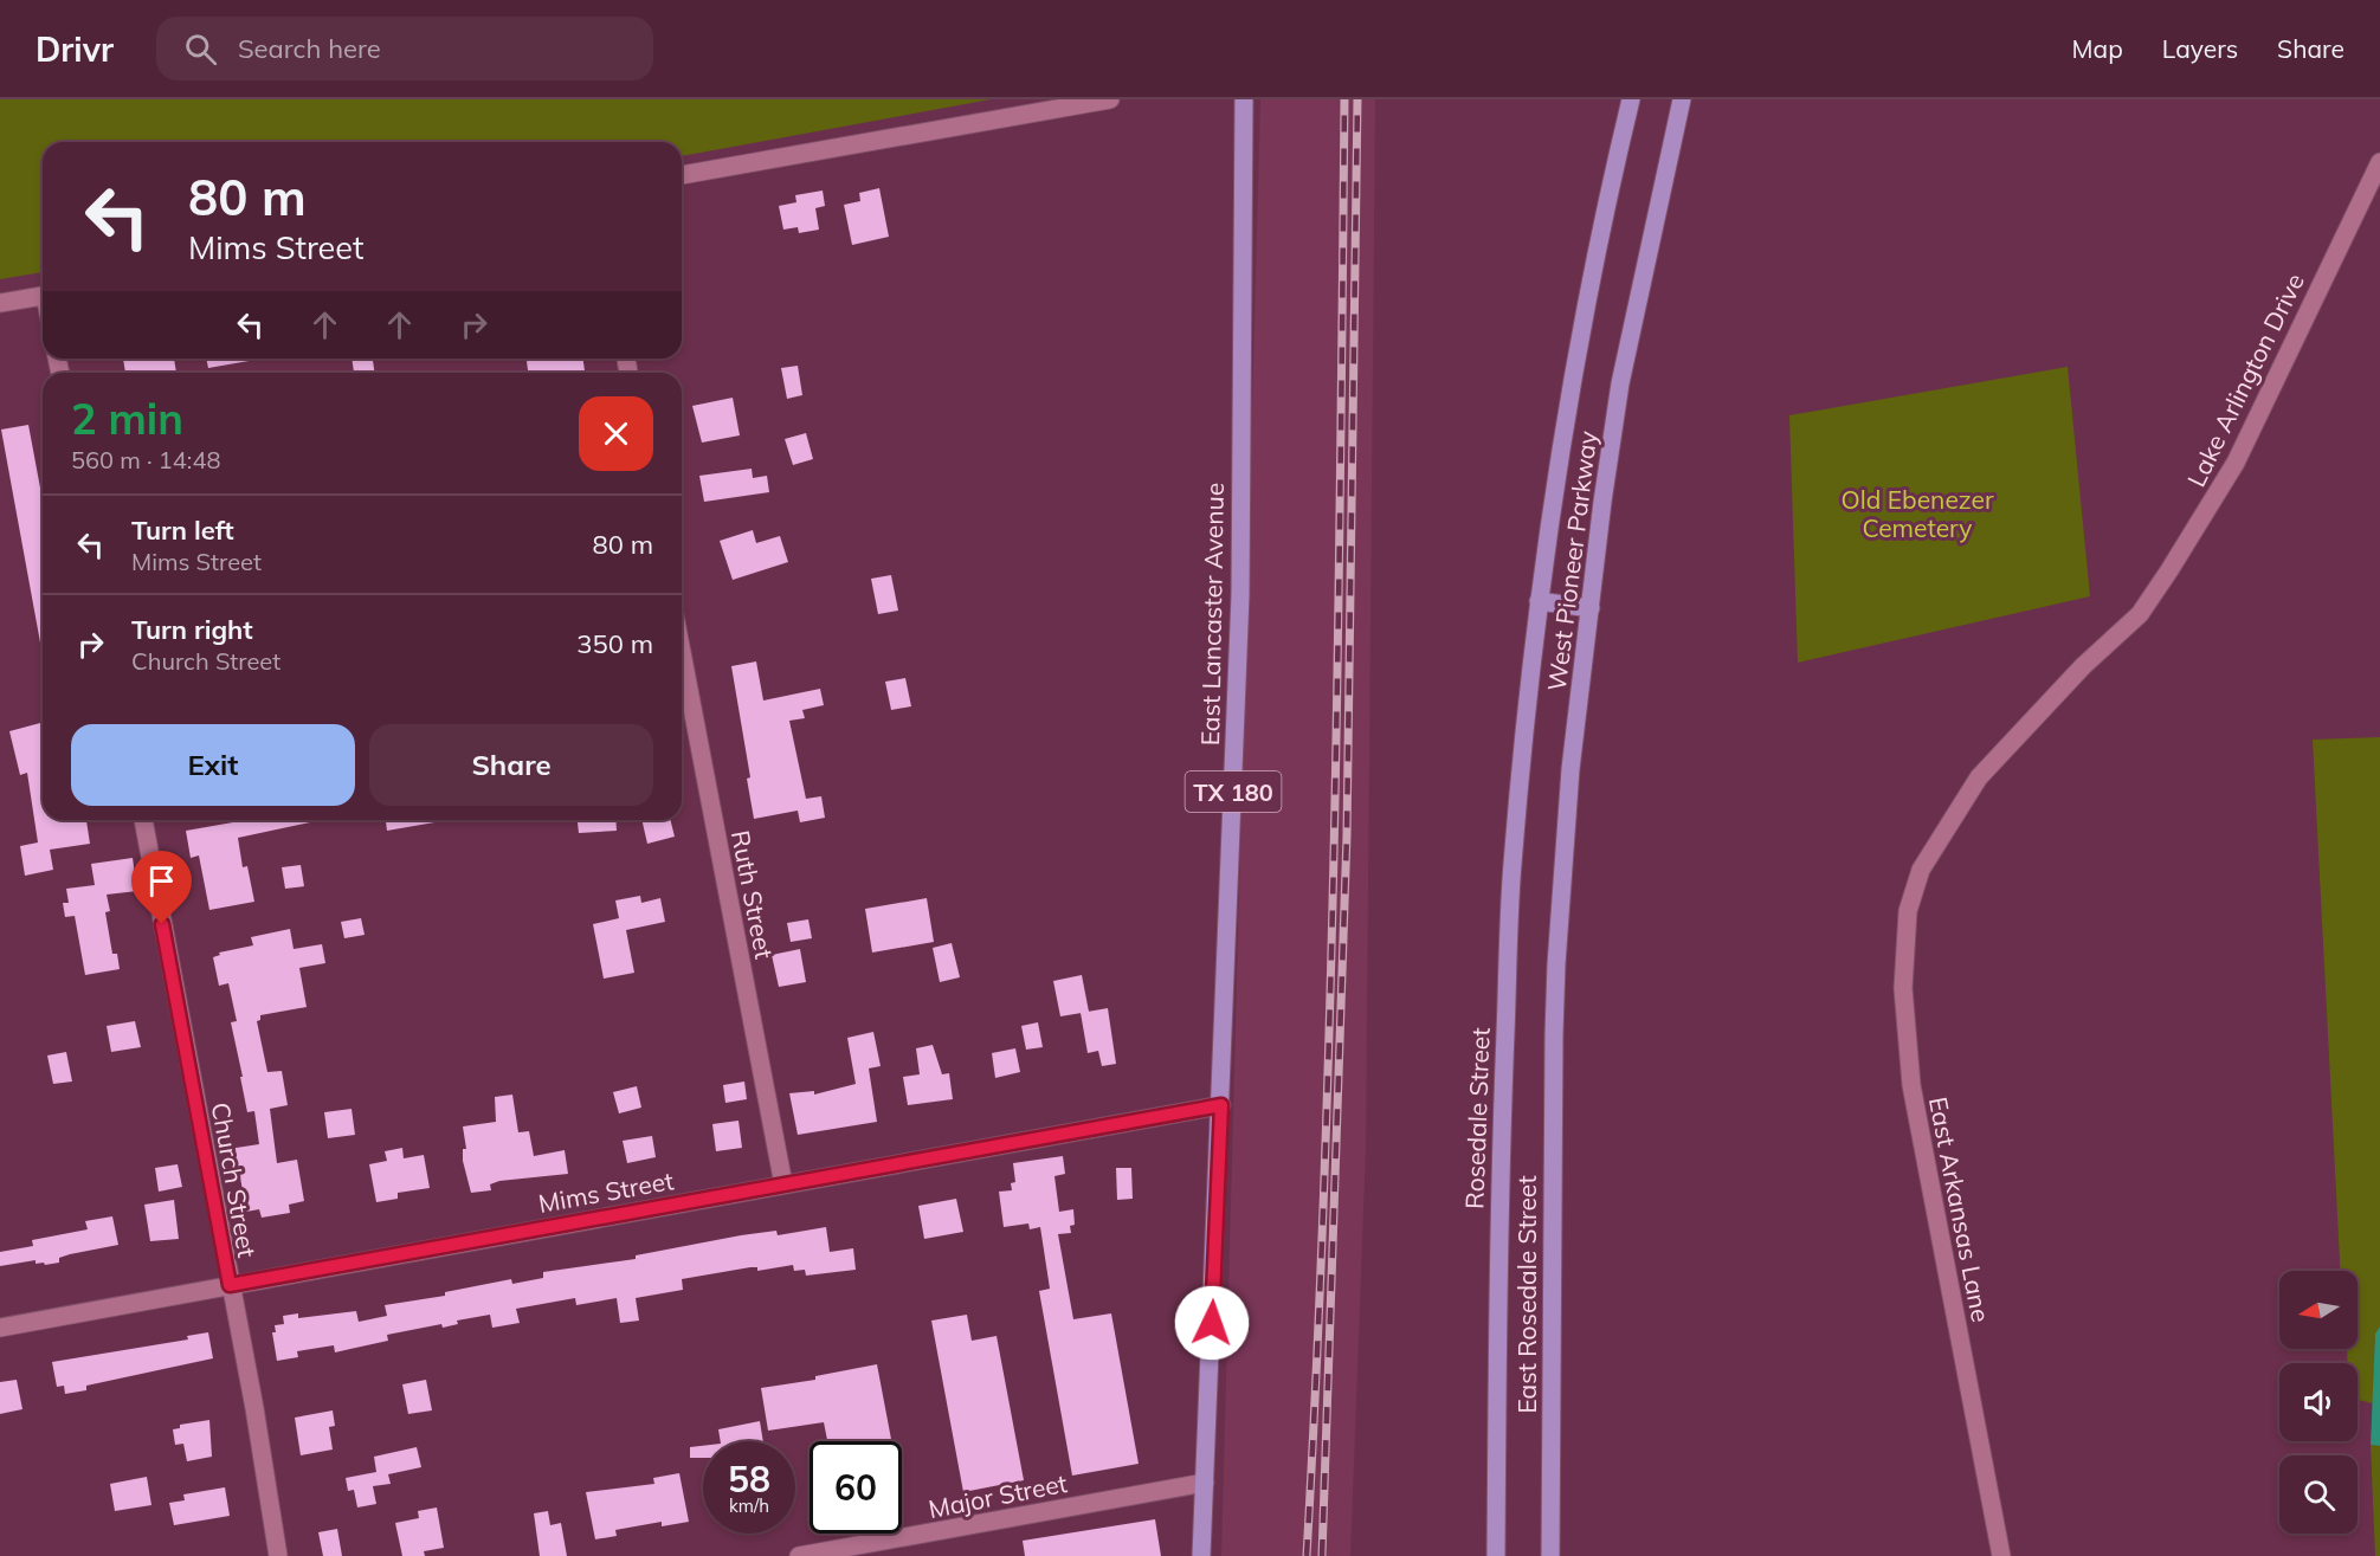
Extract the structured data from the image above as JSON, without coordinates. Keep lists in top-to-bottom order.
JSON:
{
  "streets": {
    "main road": [
      "West Pioneer Parkway",
      "East Lancaster Avenue",
      "TX 180",
      "Rosedale Street",
      "East Rosedale Street"
    ],
    "street": [
      "Lake Arlington Drive",
      "Ruth Street",
      "Church Street",
      "Mims Street",
      "East Arkansas Lane",
      "Major Street"
    ]
  },
  "crossings": [
    ["Lake Arlington Drive", "East Arkansas Lane"],
    ["West Pioneer Parkway", "Rosedale Street"],
    ["West Pioneer Parkway", "East Rosedale Street"],
    ["East Lancaster Avenue", "Mims Street"],
    ["East Lancaster Avenue", "Major Street"],
    ["Ruth Street", "Mims Street"],
    ["Church Street", "Mims Street"]
  ],
  "parks": ["Old Ebenezer Cemetery"],
  "north": "left",
  "page": {
    "header": "Drivr",
    "search": "Search here",
    "nav": ["Map", "Layers", "Share"],
    "turn": ["80 m", "Mims Street"],
    "heading": ["2 min", "560 m · 14:48"],
    "list": [
      {
        "name": "Turn left",
        "note": "Mims Street",
        "value": "80 m"
      },
      {
        "name": "Turn right",
        "note": "Church Street",
        "value": "350 m"
      }
    ],
    "buttons": ["Exit", "Share"],
    "speed": "58 km/h",
    "limit": "60"
  }
}
